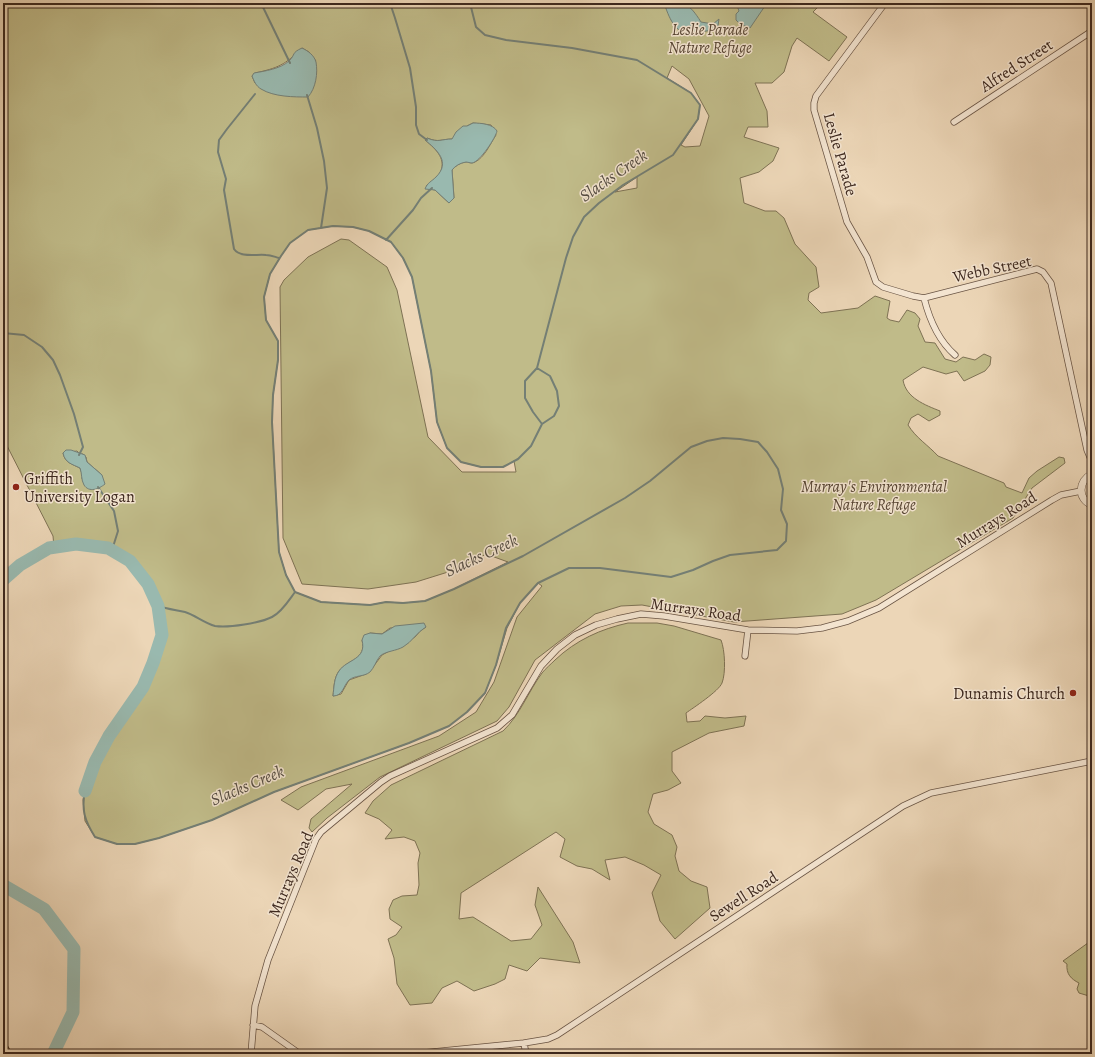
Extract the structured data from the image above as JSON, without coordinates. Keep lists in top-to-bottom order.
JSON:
{
  "streets": {
    "street": [
      "Alfred Street",
      "Leslie Parade",
      "Webb Street",
      "Murrays Road",
      "Sewell Road"
    ]
  },
  "crossings": [
    ["Leslie Parade", "Webb Street"]
  ],
  "water": ["Slacks Creek"],
  "parks": ["Leslie Parade Nature Refuge", "Murray's Environmental Nature Refuge"],
  "places": ["Griffith University Logan", "Dunamis Church"]
}
